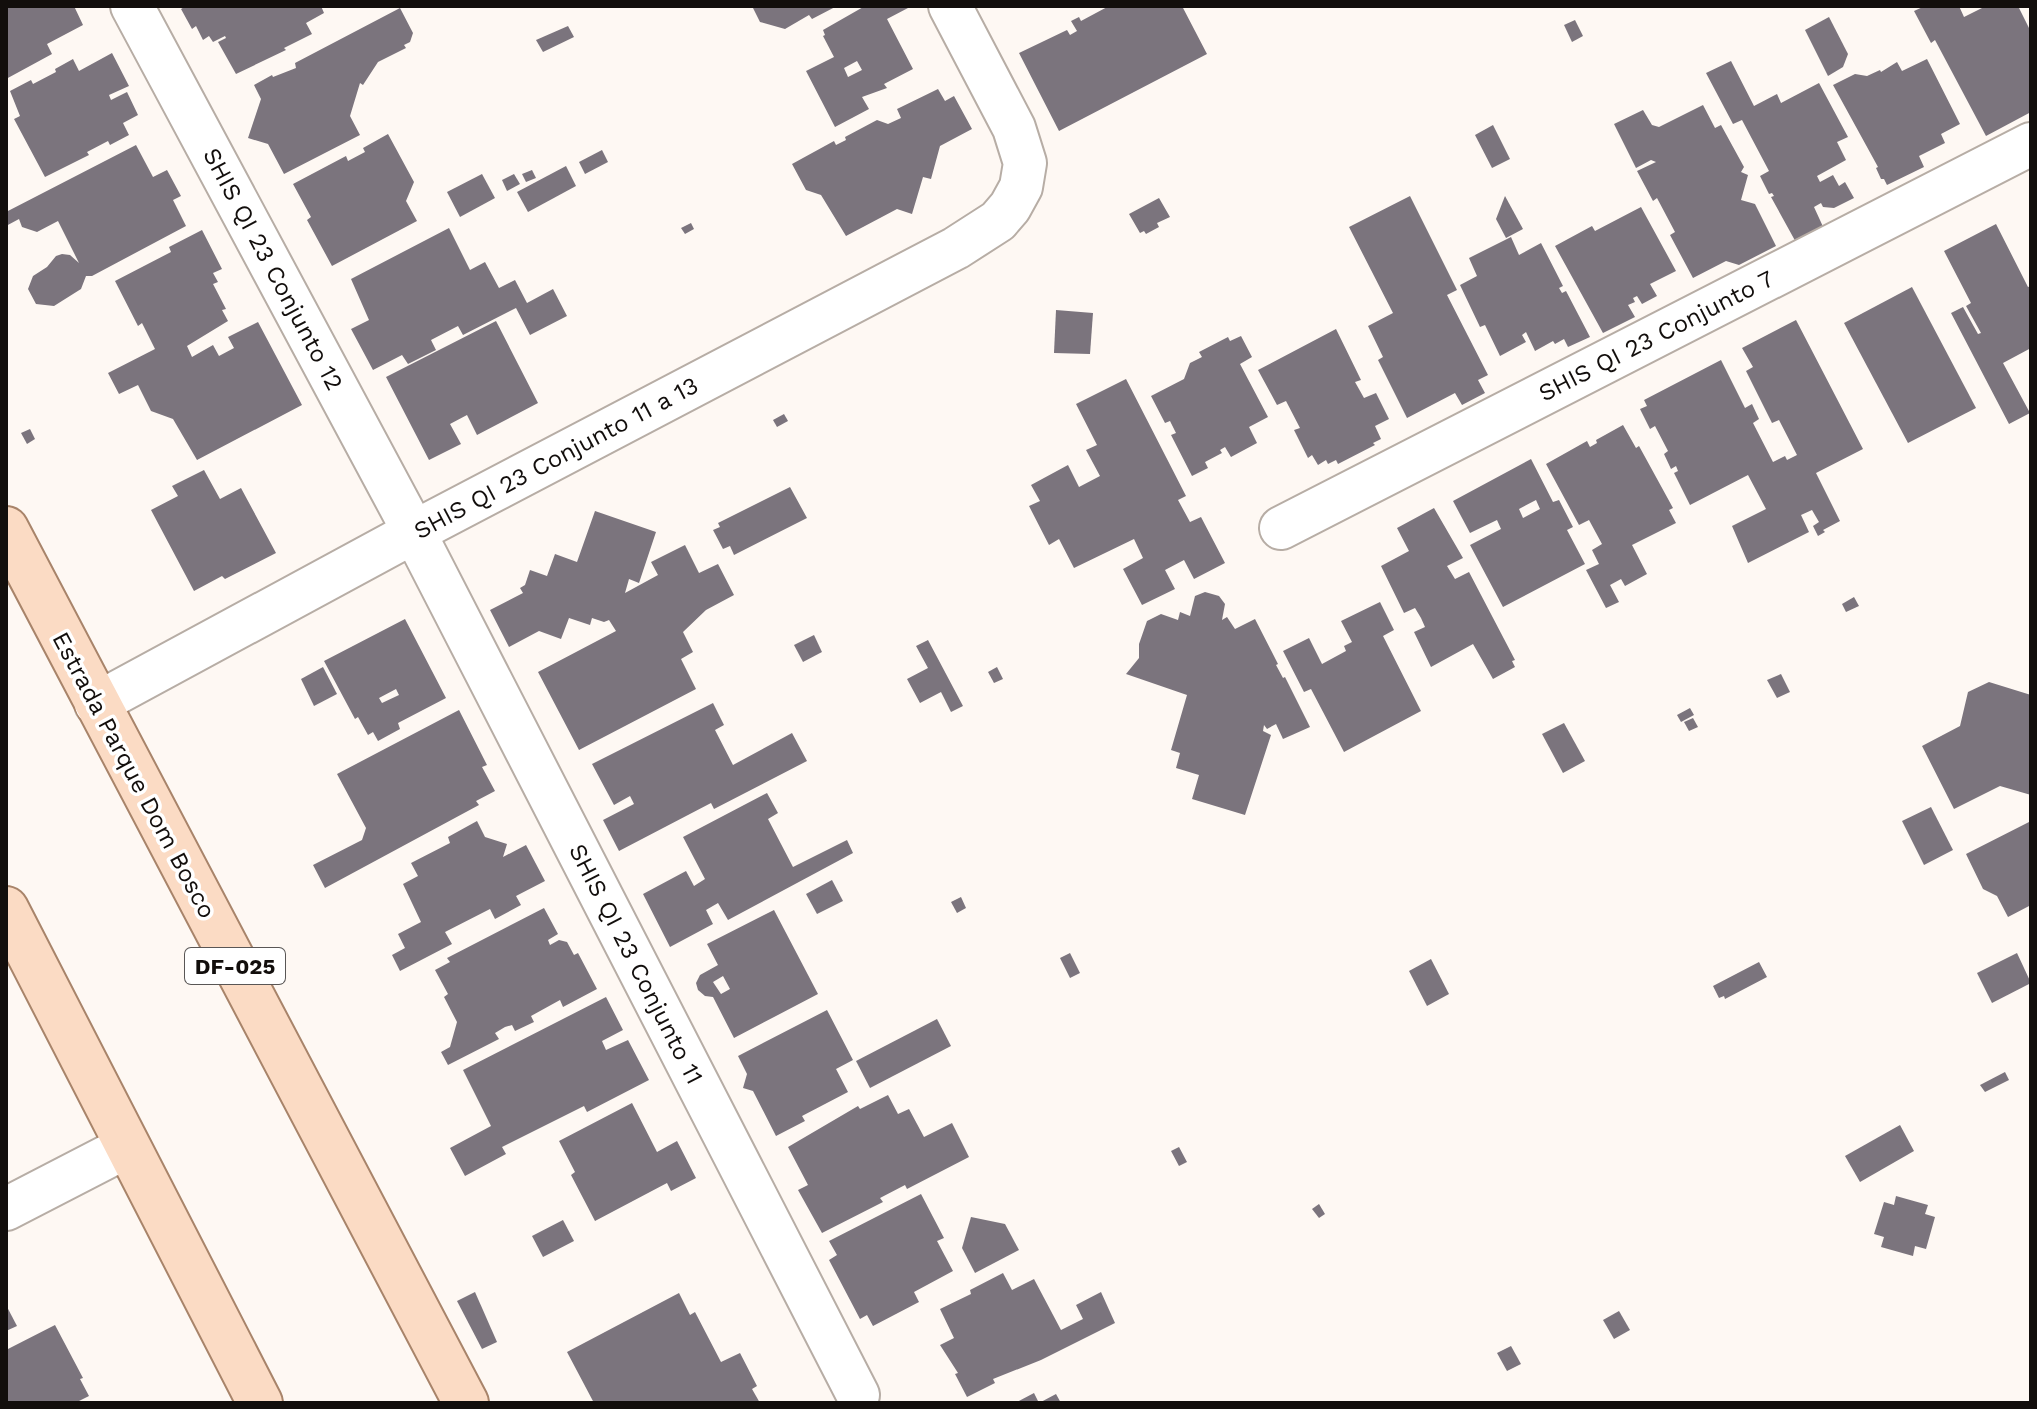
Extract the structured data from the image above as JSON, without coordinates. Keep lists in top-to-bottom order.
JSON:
{
  "streets": {
    "main road": ["Estrada Parque Dom Bosco", "DF-025"],
    "street": [
      "SHIS QI 23 Conjunto 12",
      "SHIS QI 23 Conjunto 7",
      "SHIS QI 23 Conjunto 11 a 13",
      "SHIS QI 23 Conjunto 11"
    ]
  },
  "crossings": [
    ["SHIS QI 23 Conjunto 12", "SHIS QI 23 Conjunto 11 a 13"],
    ["SHIS QI 23 Conjunto 12", "SHIS QI 23 Conjunto 11"],
    ["SHIS QI 23 Conjunto 11 a 13", "Estrada Parque Dom Bosco"],
    ["SHIS QI 23 Conjunto 11 a 13", "SHIS QI 23 Conjunto 11"]
  ]
}
